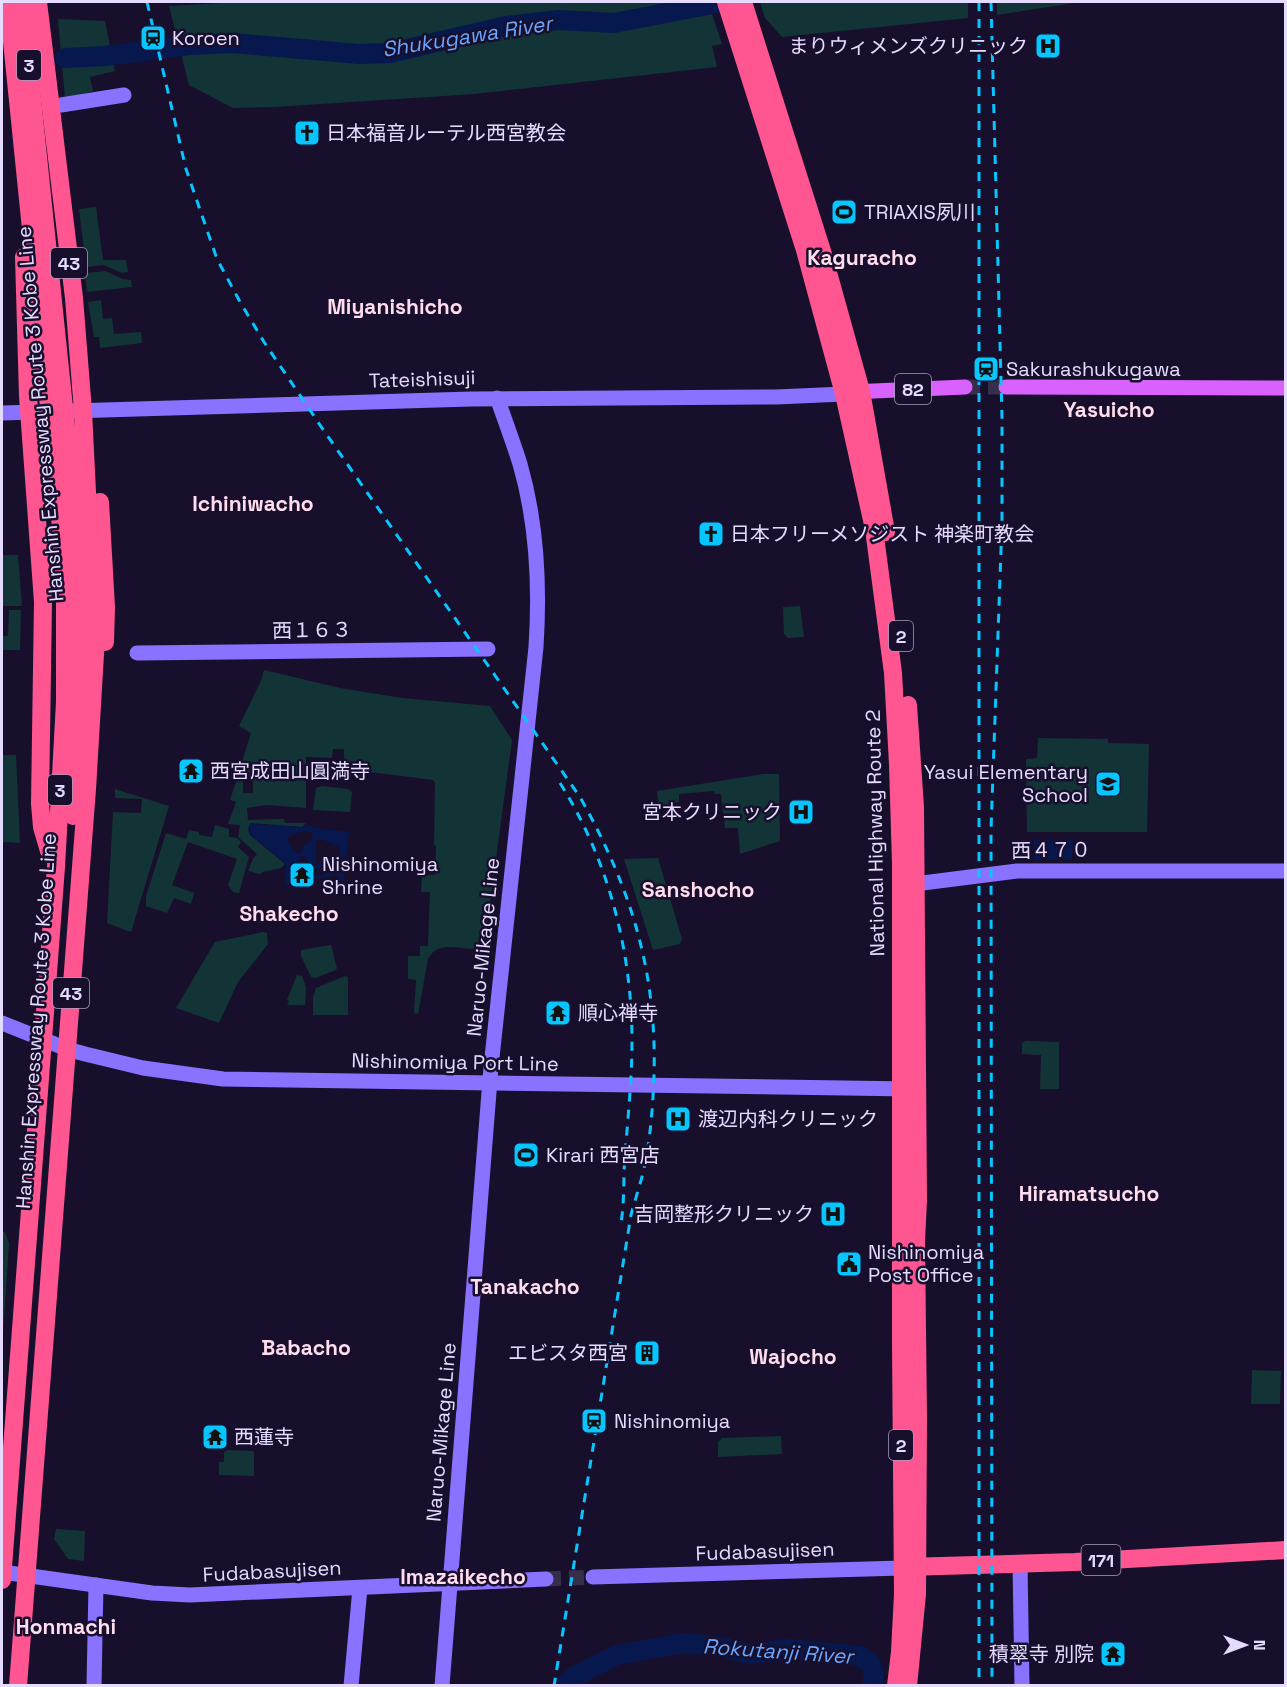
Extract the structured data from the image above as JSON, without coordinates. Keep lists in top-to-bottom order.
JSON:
{
  "streets": {
    "highway": [
      "3",
      "43",
      "Hanshin Expressway Route 3 Kobe Line",
      "2",
      "National Highway Route 2",
      "171"
    ],
    "main road": ["82"],
    "street": [
      "Tateishisuji",
      "西１６３",
      "西４７０",
      "Naruo-Mikage Line",
      "Nishinomiya Port Line",
      "Fudabasujisen"
    ]
  },
  "crossings": [
    ["43", "Tateishisuji"],
    ["43", "Nishinomiya Port Line"],
    ["43", "Fudabasujisen"],
    ["Tateishisuji", "82"],
    ["Tateishisuji", "National Highway Route 2"],
    ["Tateishisuji", "Naruo-Mikage Line"],
    ["82", "National Highway Route 2"],
    ["National Highway Route 2", "西４７０"],
    ["National Highway Route 2", "Nishinomiya Port Line"],
    ["National Highway Route 2", "Fudabasujisen"],
    ["National Highway Route 2", "171"],
    ["Naruo-Mikage Line", "Nishinomiya Port Line"],
    ["Naruo-Mikage Line", "Fudabasujisen"],
    ["Fudabasujisen", "171"]
  ],
  "districts": [
    "Kaguracho",
    "Miyanishicho",
    "Yasuicho",
    "Ichiniwacho",
    "Sanshocho",
    "Shakecho",
    "Hiramatsucho",
    "Tanakacho",
    "Babacho",
    "Wajocho",
    "Imazaikecho",
    "Honmachi"
  ],
  "water": ["Shukugawa River", "Rokutanji River"],
  "places": {
    "station": ["Koroen", "Sakurashukugawa", "Nishinomiya"],
    "hospital": [
      "まりウィメンズクリニック",
      "宮本クリニック",
      "渡辺内科クリニック",
      "吉岡整形クリニック"
    ],
    "church": ["日本福音ルーテル西宮教会", "日本フリーメソジスト 神楽町教会"],
    "sports": ["TRIAXIS夙川", "Kirari 西宮店"],
    "temple": [
      "西宮成田山圓満寺",
      "Nishinomiya Shrine",
      "順心禅寺",
      "西蓮寺",
      "積翠寺 別院"
    ],
    "school or university": ["Yasui Elementary School"],
    "public building": ["Nishinomiya Post Office"],
    "building": ["エビスタ西宮"]
  },
  "north": "right"
}
